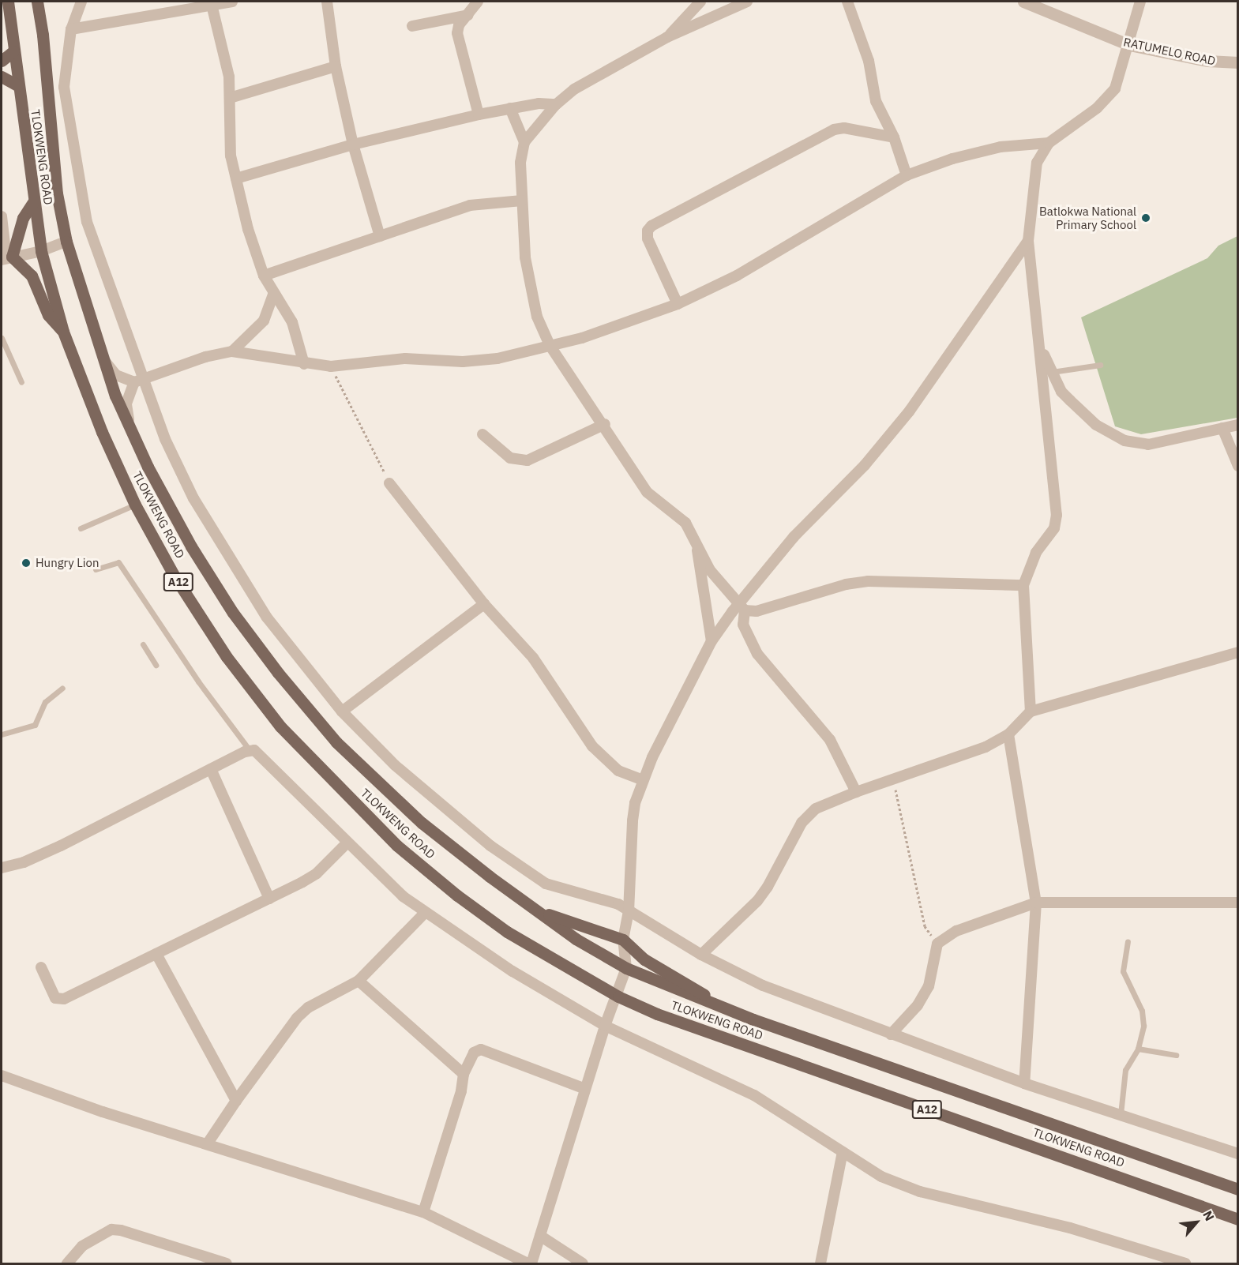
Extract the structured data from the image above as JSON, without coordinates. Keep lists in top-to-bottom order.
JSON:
{
  "streets": {
    "main road": ["TLOKWENG ROAD", "A12"],
    "street": ["RATUMELO ROAD"]
  },
  "places": ["Batlokwa National Primary School", "Hungry Lion"],
  "north": "top right"
}
